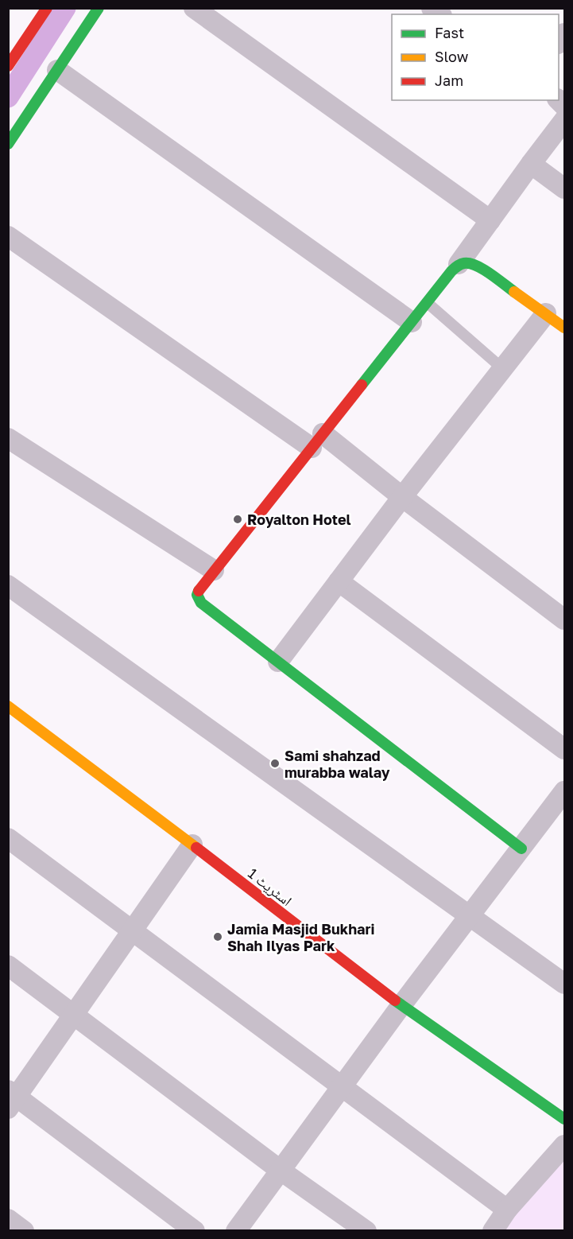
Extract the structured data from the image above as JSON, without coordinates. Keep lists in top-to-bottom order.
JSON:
{
  "streets": {
    "street": ["اسٹریٹ 1"]
  },
  "places": ["Royalton Hotel", "Sami shahzad murabba walay", "Jamia Masjid Bukhari Shah Ilyas Park"],
  "legend": ["Fast", "Slow", "Jam"]
}
